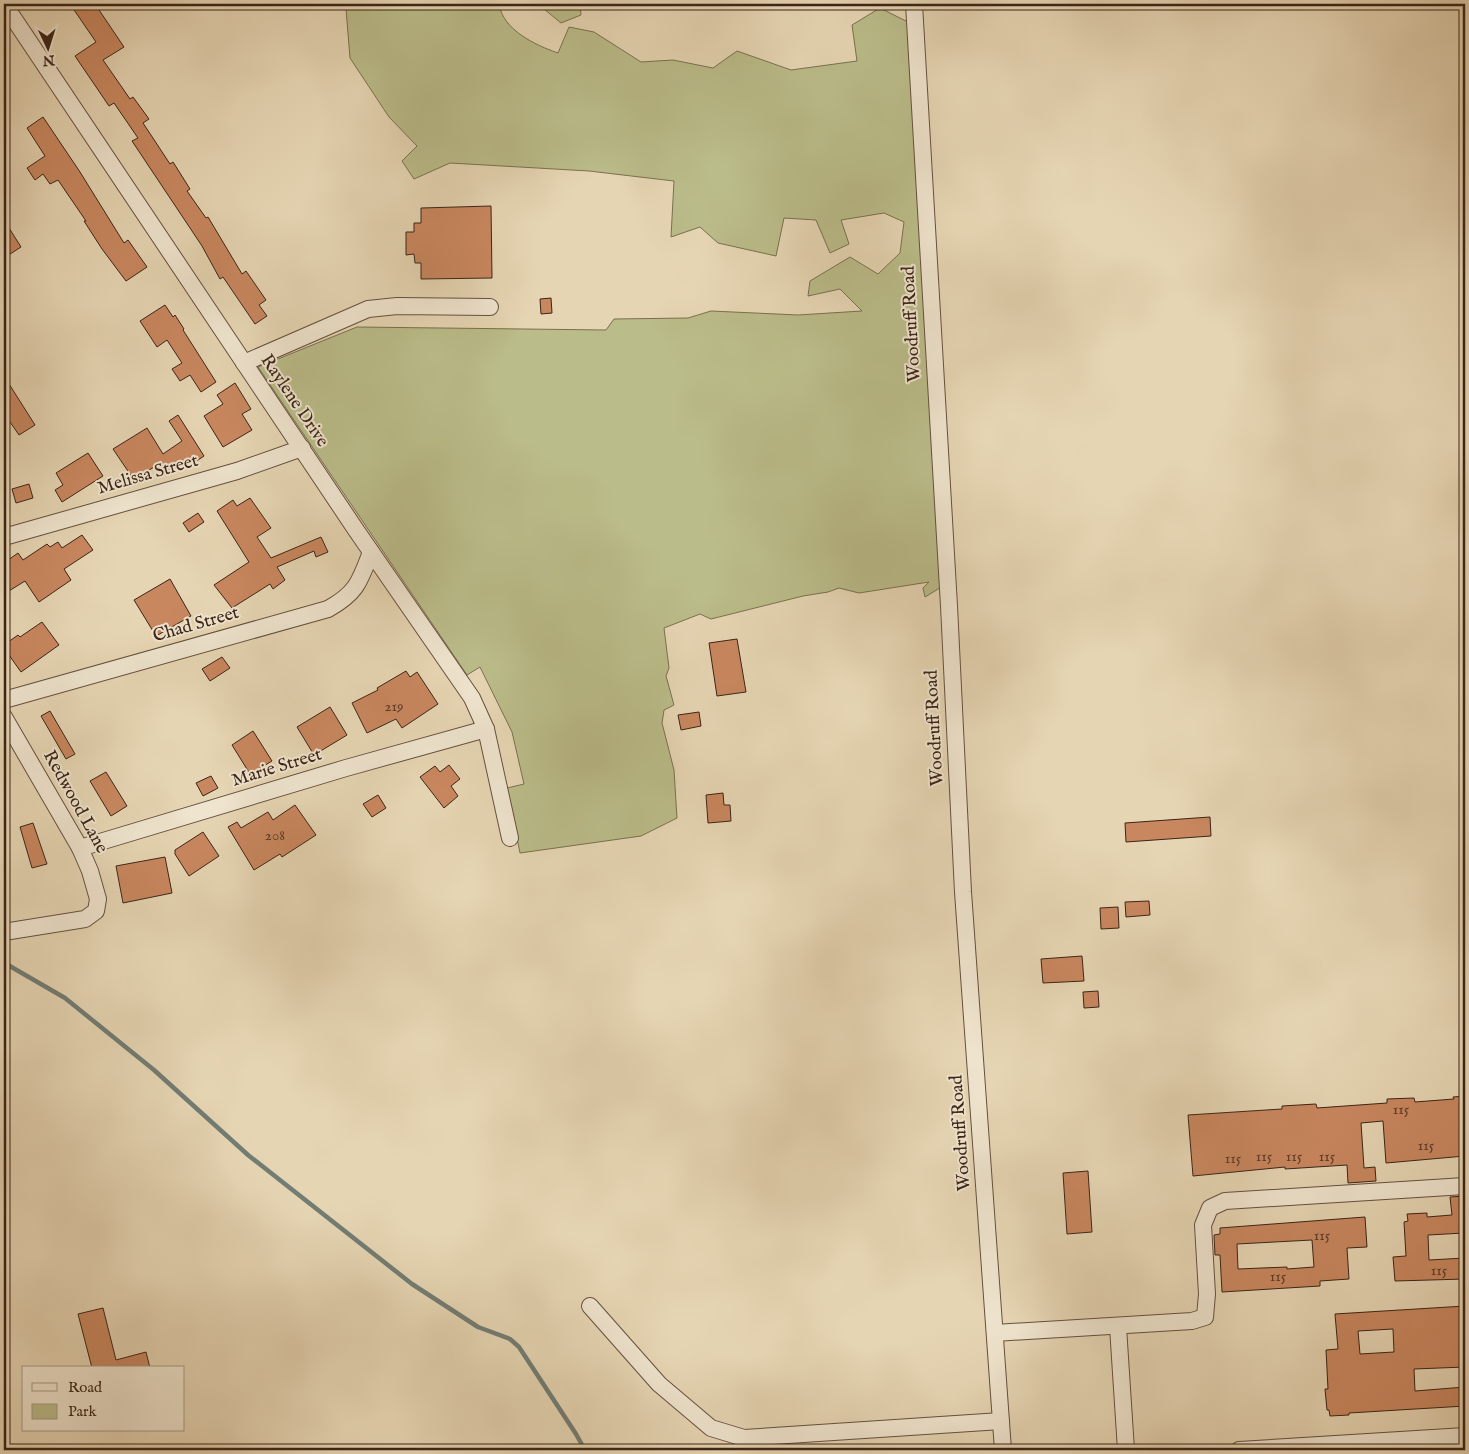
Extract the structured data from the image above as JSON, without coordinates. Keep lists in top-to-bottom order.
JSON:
{
  "streets": {
    "street": [
      "Woodruff Road",
      "Raylene Drive",
      "Melissa Street",
      "Chad Street",
      "Marie Street",
      "Redwood Lane"
    ]
  },
  "crossings": [
    ["Raylene Drive", "Melissa Street"],
    ["Raylene Drive", "Chad Street"],
    ["Raylene Drive", "Marie Street"],
    ["Marie Street", "Redwood Lane"]
  ],
  "house_numbers": [
    "219",
    "208",
    "115",
    "115",
    "115",
    "115",
    "115",
    "115",
    "115",
    "115",
    "115"
  ],
  "legend": ["Road", "Park"],
  "north": "bottom"
}
